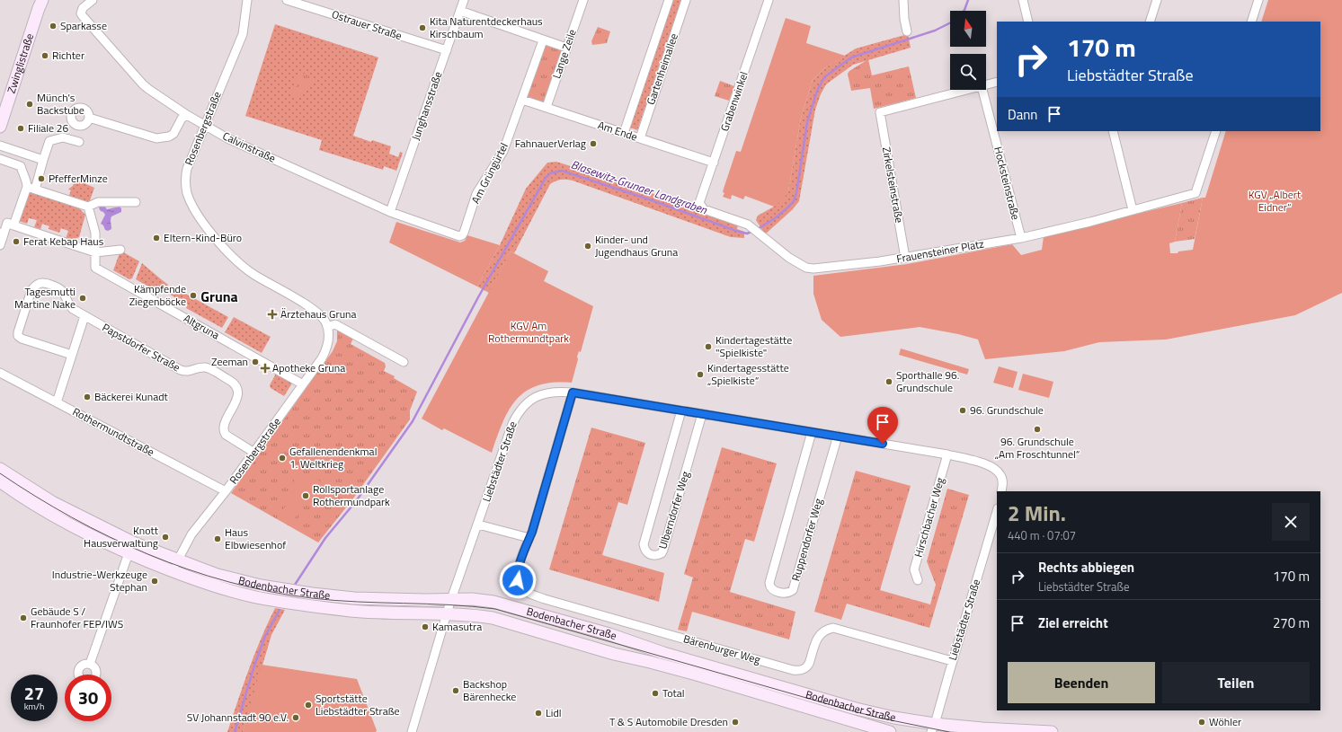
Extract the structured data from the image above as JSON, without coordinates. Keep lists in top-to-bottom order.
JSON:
{
  "streets": {
    "street": [
      "Ostrauer Straße",
      "Lange Zeile",
      "Zwinglistraße",
      "Gartenheimallee",
      "Grabenwinkel",
      "Junghansstraße",
      "Rosenbergstraße",
      "Am Ende",
      "Calvinstraße",
      "Am Grüngürtel",
      "Hocksteinstraße",
      "Zirkelsteinstraße",
      "Frauensteiner Platz",
      "Altgruna",
      "Papstdorfer Straße",
      "Rothermundtstraße",
      "Liebstädter Straße",
      "Ulberndorfer Weg",
      "Hirschbacher Weg",
      "Ruppendorfer Weg",
      "Bodenbacher Straße",
      "Bärenburger Weg"
    ]
  },
  "crossings": [
    ["Ostrauer Straße", "Junghansstraße"],
    ["Lange Zeile", "Am Ende"],
    ["Gartenheimallee", "Am Ende"],
    ["Grabenwinkel", "Am Ende"],
    ["Grabenwinkel", "Frauensteiner Platz"],
    ["Junghansstraße", "Calvinstraße"],
    ["Junghansstraße", "Am Grüngürtel"],
    ["Rosenbergstraße", "Calvinstraße"],
    ["Rosenbergstraße", "Altgruna"],
    ["Rosenbergstraße", "Papstdorfer Straße"],
    ["Rosenbergstraße", "Rothermundtstraße"],
    ["Rosenbergstraße", "Bodenbacher Straße"],
    ["Am Ende", "Am Grüngürtel"],
    ["Calvinstraße", "Am Grüngürtel"],
    ["Hocksteinstraße", "Frauensteiner Platz"],
    ["Zirkelsteinstraße", "Frauensteiner Platz"],
    ["Liebstädter Straße", "Ulberndorfer Weg"],
    ["Liebstädter Straße", "Hirschbacher Weg"],
    ["Liebstädter Straße", "Ruppendorfer Weg"],
    ["Liebstädter Straße", "Bodenbacher Straße"],
    ["Liebstädter Straße", "Bärenburger Weg"]
  ],
  "districts": ["Gruna"],
  "water": ["Blasewitz‐Grunaer Landgraben"],
  "parks": ["KGV „Albert Eidner“", "KGV Am Rothermundtpark"],
  "places": {
    "other": [
      "Sparkasse",
      "Kita Naturentdeckerhaus Kirschbaum",
      "Richter",
      "Münch's Backstube",
      "Filiale 26",
      "FahnauerVerlag",
      "PfefferMinze",
      "Eltern-Kind-Büro",
      "Ferat Kebap Haus",
      "Kinder- und Jugendhaus Gruna",
      "Kämpfende Ziegenböcke",
      "Tagesmutti Martine Nake",
      "Kindertagestätte \"Spielkiste\"",
      "Zeeman",
      "Kindertagesstätte „Spielkiste“",
      "Sporthalle 96. Grundschule",
      "Bäckerei Kunadt",
      "96. Grundschule",
      "96. Grundschule „Am Froschtunnel“",
      "Gefallenendenkmal 1. Weltkrieg",
      "Rollsportanlage Rothermundpark",
      "Knott Hausverwaltung",
      "Haus Elbwiesenhof",
      "Industrie-Werkzeuge Stephan",
      "Gebäude S / Fraunhofer FEP/IWS",
      "Kamasutra",
      "Backshop Bärenhecke",
      "Total",
      "Sportstätte Liebstädter Straße",
      "Lidl",
      "SV Johannstadt 90 e.V.",
      "T & S Automobile Dresden",
      "Wöhler"
    ],
    "health": ["Ärztehaus Gruna", "Apotheke Gruna"]
  },
  "north": "top",
  "page": {
    "turn": ["170 m", "Liebstädter Straße"],
    "then": "Dann",
    "heading": ["2 Min.", "440 m · 07:07"],
    "list": [
      {
        "name": "Rechts abbiegen",
        "note": "Liebstädter Straße",
        "value": "170 m"
      },
      {
        "name": "Ziel erreicht",
        "value": "270 m"
      }
    ],
    "buttons": ["Beenden", "Teilen"],
    "speed": "27 km/h",
    "limit": "30"
  }
}
